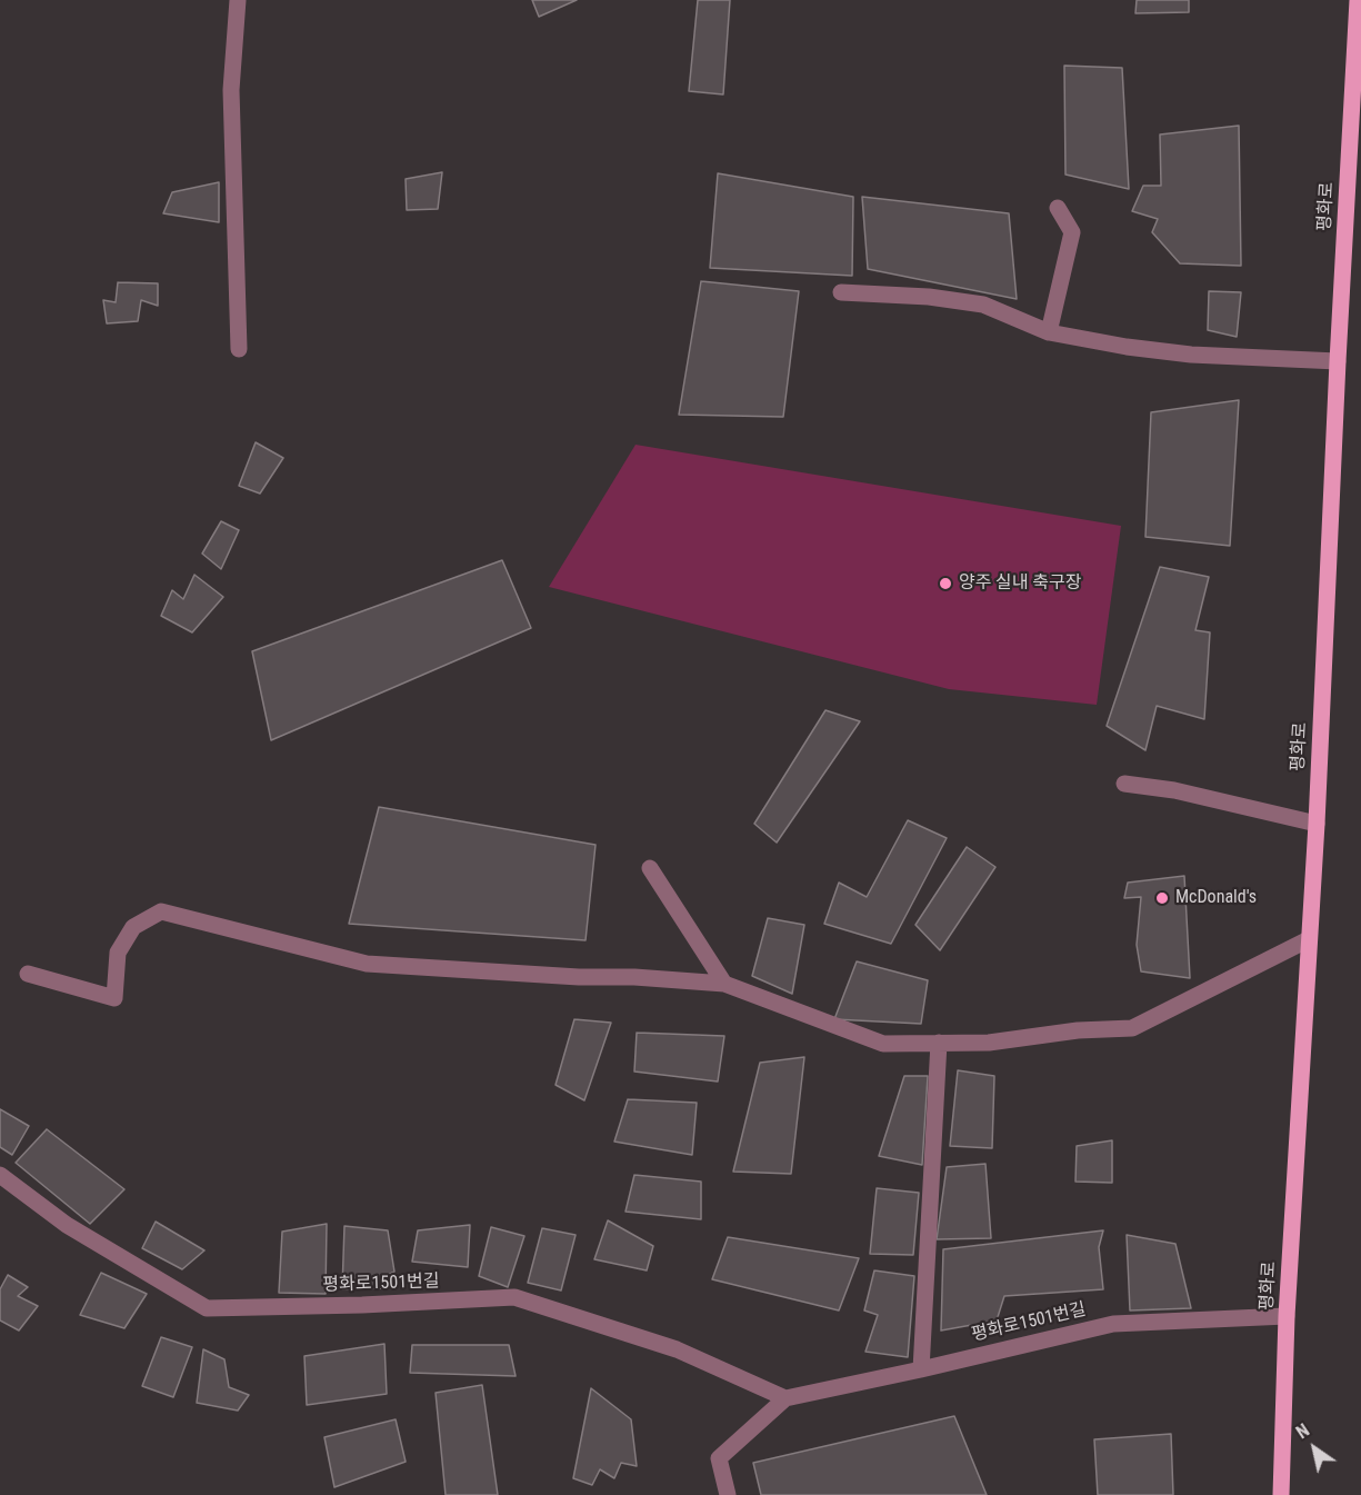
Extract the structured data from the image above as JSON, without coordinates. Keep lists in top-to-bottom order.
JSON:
{
  "streets": {
    "main road": ["평화로"],
    "street": ["평화로1501번길"]
  },
  "crossings": [
    ["평화로", "평화로1501번길"]
  ],
  "places": ["양주 실내 축구장", "McDonald's"],
  "north": "top left"
}
